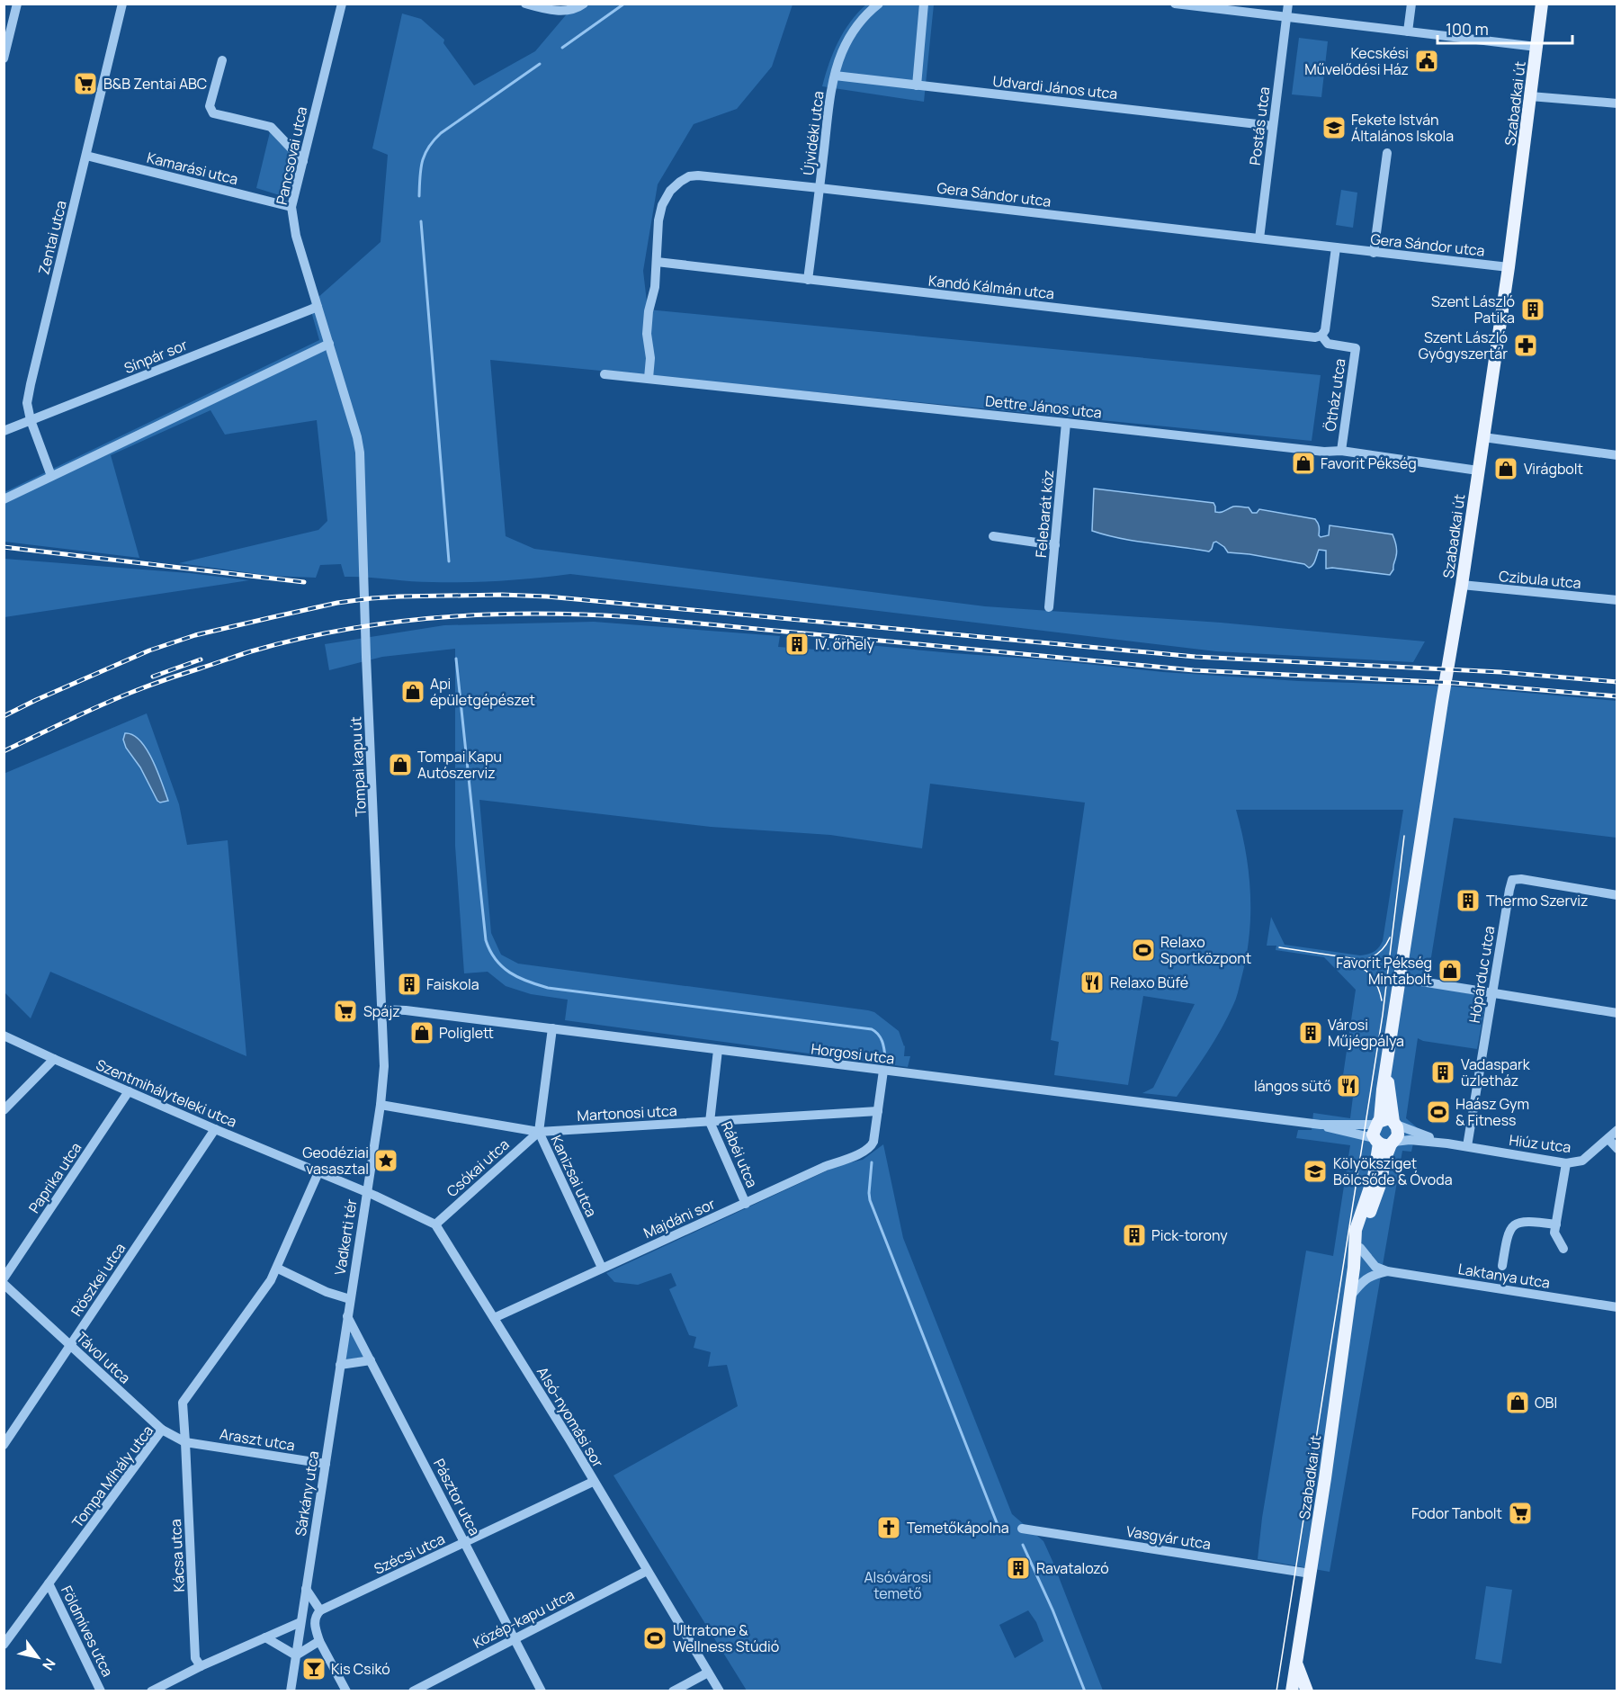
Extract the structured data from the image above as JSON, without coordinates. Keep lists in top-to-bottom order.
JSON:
{
  "streets": {
    "main road": ["Szabadkai út"],
    "street": [
      "Udvardi János utca",
      "Postás utca",
      "Újvidéki utca",
      "Pancsovai utca",
      "Kamarási utca",
      "Gera Sándor utca",
      "Zentai utca",
      "Kandó Kálmán utca",
      "Sínpár sor",
      "Ötház utca",
      "Dettre János utca",
      "Felebarát köz",
      "Czibula utca",
      "Tompai kapu út",
      "Hópárduc utca",
      "Horgosi utca",
      "Szentmihályteleki utca",
      "Martonosi utca",
      "Hiúz utca",
      "Rábéi utca",
      "Csókai utca",
      "Kanizsai utca",
      "Paprika utca",
      "Majdáni sor",
      "Vadkerti tér",
      "Laktanya utca",
      "Röszkei utca",
      "Távol utca",
      "Alsó-nyomási sor",
      "Araszt utca",
      "Tompa Mihály utca",
      "Sárkány utca",
      "Pásztor utca",
      "Vasgyár utca",
      "Szécsi utca",
      "Kácsa utca",
      "Közép-kapu utca",
      "Földmíves utca"
    ]
  },
  "crossings": [
    ["Udvardi János utca", "Postás utca"],
    ["Udvardi János utca", "Újvidéki utca"],
    ["Szabadkai út", "Gera Sándor utca"],
    ["Szabadkai út", "Dettre János utca"],
    ["Szabadkai út", "Czibula utca"],
    ["Szabadkai út", "Horgosi utca"],
    ["Szabadkai út", "Hiúz utca"],
    ["Szabadkai út", "Laktanya utca"],
    ["Szabadkai út", "Vasgyár utca"],
    ["Postás utca", "Gera Sándor utca"],
    ["Újvidéki utca", "Gera Sándor utca"],
    ["Újvidéki utca", "Kandó Kálmán utca"],
    ["Pancsovai utca", "Kamarási utca"],
    ["Pancsovai utca", "Sínpár sor"],
    ["Pancsovai utca", "Tompai kapu út"],
    ["Kamarási utca", "Zentai utca"],
    ["Gera Sándor utca", "Kandó Kálmán utca"],
    ["Gera Sándor utca", "Dettre János utca"],
    ["Zentai utca", "Sínpár sor"],
    ["Kandó Kálmán utca", "Ötház utca"],
    ["Ötház utca", "Dettre János utca"],
    ["Dettre János utca", "Felebarát köz"],
    ["Tompai kapu út", "Horgosi utca"],
    ["Tompai kapu út", "Martonosi utca"],
    ["Tompai kapu út", "Vadkerti tér"],
    ["Hópárduc utca", "Hiúz utca"],
    ["Horgosi utca", "Hiúz utca"],
    ["Horgosi utca", "Rábéi utca"],
    ["Horgosi utca", "Kanizsai utca"],
    ["Szentmihályteleki utca", "Paprika utca"],
    ["Szentmihályteleki utca", "Vadkerti tér"],
    ["Szentmihályteleki utca", "Röszkei utca"],
    ["Martonosi utca", "Rábéi utca"],
    ["Martonosi utca", "Csókai utca"],
    ["Martonosi utca", "Kanizsai utca"],
    ["Martonosi utca", "Majdáni sor"],
    ["Rábéi utca", "Majdáni sor"],
    ["Csókai utca", "Kanizsai utca"],
    ["Csókai utca", "Alsó-nyomási sor"],
    ["Kanizsai utca", "Majdáni sor"],
    ["Majdáni sor", "Alsó-nyomási sor"],
    ["Vadkerti tér", "Sárkány utca"],
    ["Röszkei utca", "Távol utca"],
    ["Távol utca", "Tompa Mihály utca"],
    ["Alsó-nyomási sor", "Szécsi utca"],
    ["Alsó-nyomási sor", "Közép-kapu utca"],
    ["Araszt utca", "Tompa Mihály utca"],
    ["Araszt utca", "Sárkány utca"],
    ["Araszt utca", "Kácsa utca"],
    ["Tompa Mihály utca", "Kácsa utca"],
    ["Tompa Mihály utca", "Földmíves utca"],
    ["Sárkány utca", "Pásztor utca"],
    ["Pásztor utca", "Szécsi utca"],
    ["Pásztor utca", "Közép-kapu utca"]
  ],
  "parks": ["Alsóvárosi temető"],
  "places": {
    "public building": ["Kecskési Művelődési Ház"],
    "supermarket": ["B&B Zentai ABC", "Spájz", "Fodor Tanbolt"],
    "school or university": ["Fekete István Általános Iskola", "Kölyöksziget Bölcsőde & Óvoda"],
    "building": [
      "Szent László Patika",
      "IV. őrhely",
      "Thermo Szerviz",
      "Faiskola",
      "Városi Műjégpálya",
      "Vadaspark üzletház",
      "Pick-torony",
      "Ravatalozó"
    ],
    "pharmacy": ["Szent László Gyógyszertár"],
    "shop": [
      "Favorit Pékség",
      "Virágbolt",
      "Api épületgépészet",
      "Tompai Kapu Autószerviz",
      "Favorit Pékség Mintabolt",
      "Poliglett",
      "OBI"
    ],
    "sports": ["Relaxo Sportközpont", "Haász Gym & Fitness", "Ultratone & Wellness Stúdió"],
    "restaurant": ["Relaxo Büfé", "lángos sütő"],
    "place": ["Geodéziai vasasztal"],
    "church": ["Temetőkápolna"],
    "bar": ["Kis Csikó"]
  },
  "scale_bar": "100 m",
  "north": "bottom right"
}
